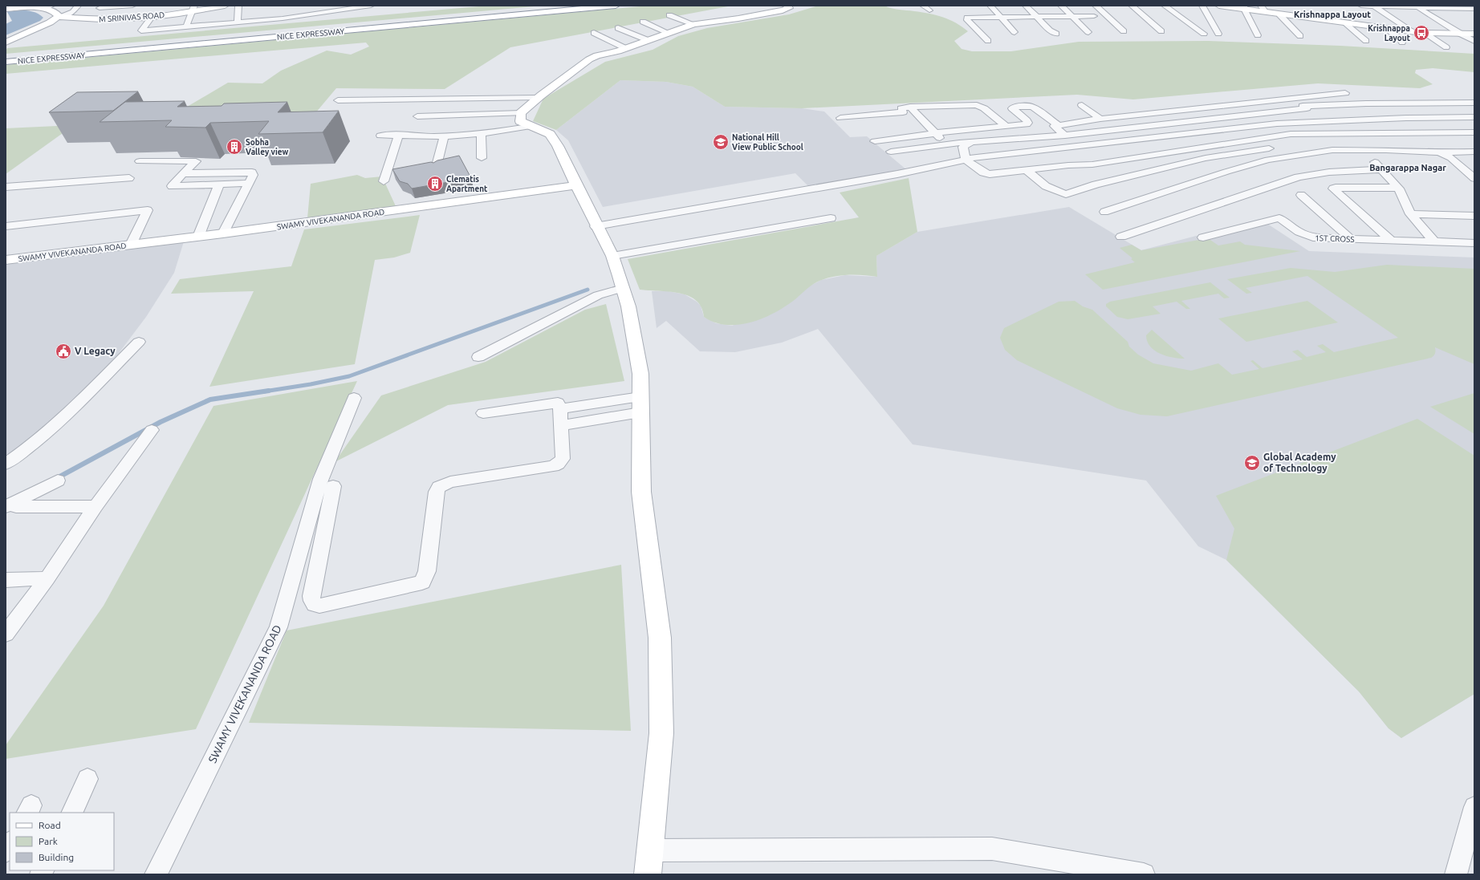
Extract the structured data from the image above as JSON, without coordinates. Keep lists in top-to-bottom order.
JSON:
{
  "streets": {
    "main road": ["M SRINIVAS ROAD", "NICE EXPRESSWAY", "SWAMY VIVEKANANDA ROAD"],
    "street": ["1ST CROSS"]
  },
  "districts": ["Krishnappa Layout", "Bangarappa Nagar"],
  "places": {
    "bus stop": ["Krishnappa Layout"],
    "school or university": ["National Hill View Public School", "Global Academy of Technology"],
    "building": ["Sobha Valley view", "Clematis Apartment"],
    "public building": ["V Legacy"]
  },
  "legend": ["Road", "Park", "Building"]
}
